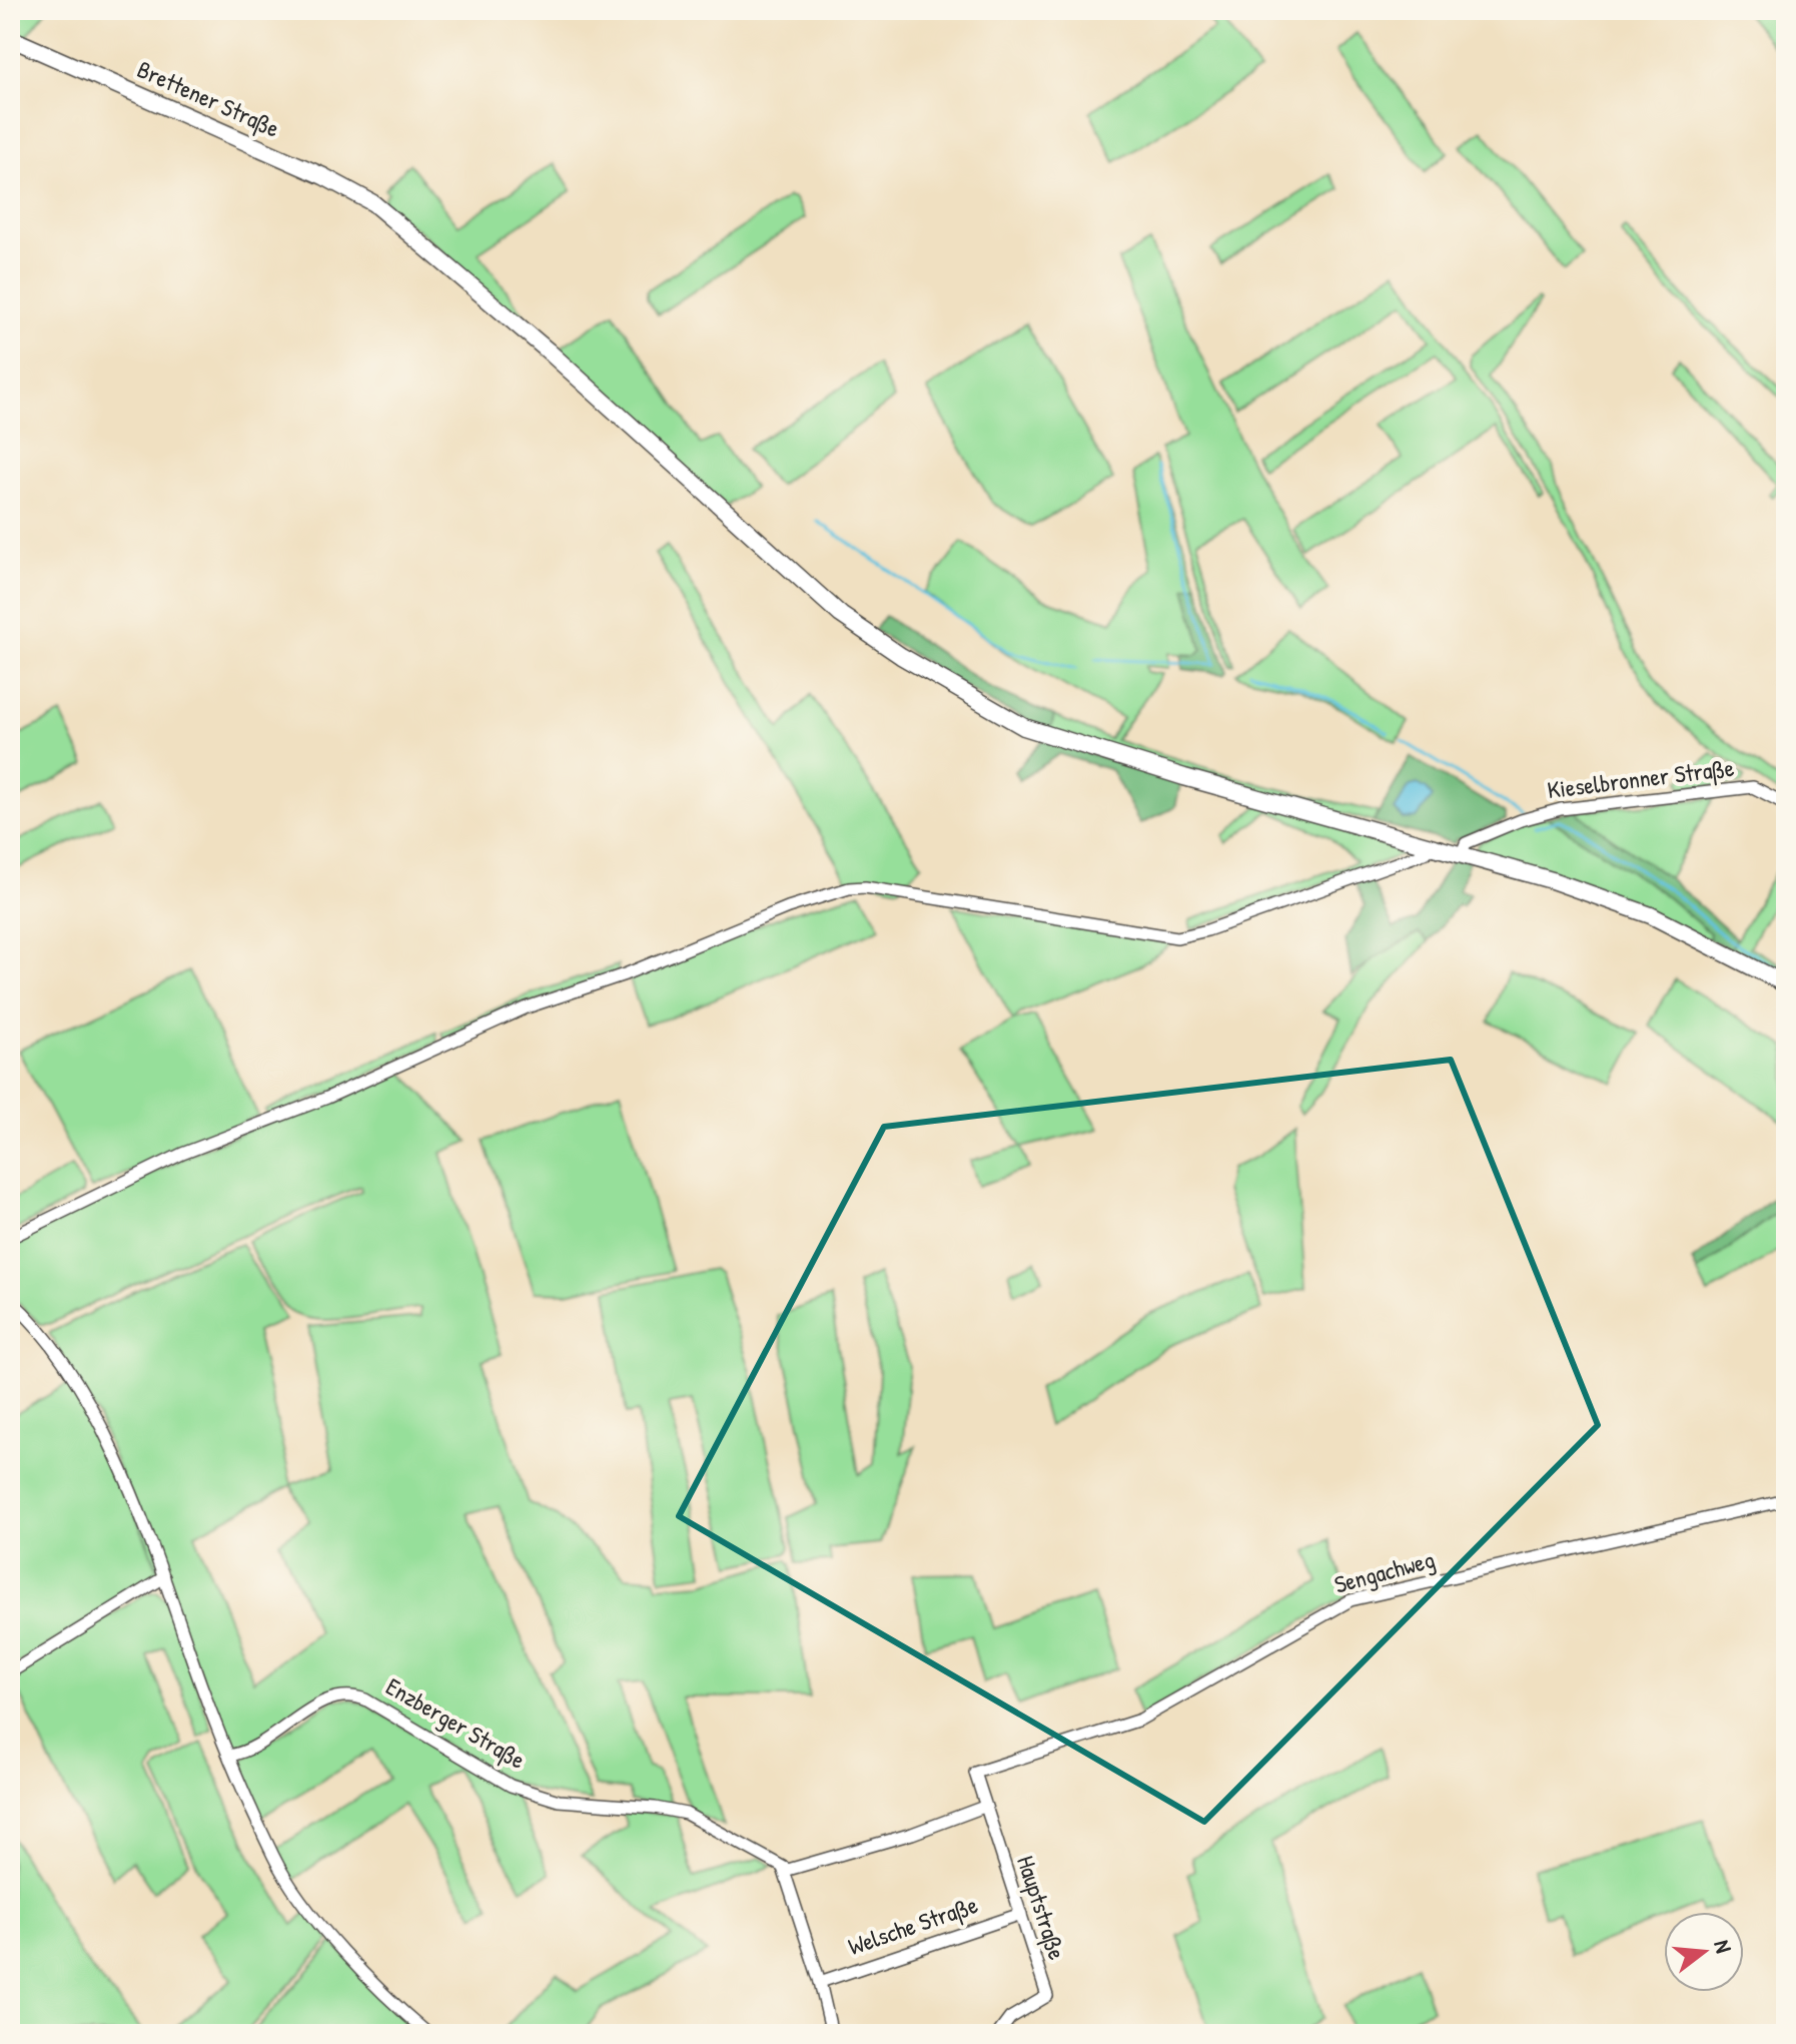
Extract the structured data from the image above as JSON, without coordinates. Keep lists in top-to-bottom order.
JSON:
{
  "streets": {
    "main road": ["Brettener Straße"],
    "street": [
      "Kieselbronner Straße",
      "Sengachweg",
      "Enzberger Straße",
      "Hauptstraße",
      "Welsche Straße"
    ]
  },
  "crossings": [
    ["Brettener Straße", "Kieselbronner Straße"],
    ["Sengachweg", "Hauptstraße"],
    ["Hauptstraße", "Welsche Straße"]
  ],
  "north": "right"
}
